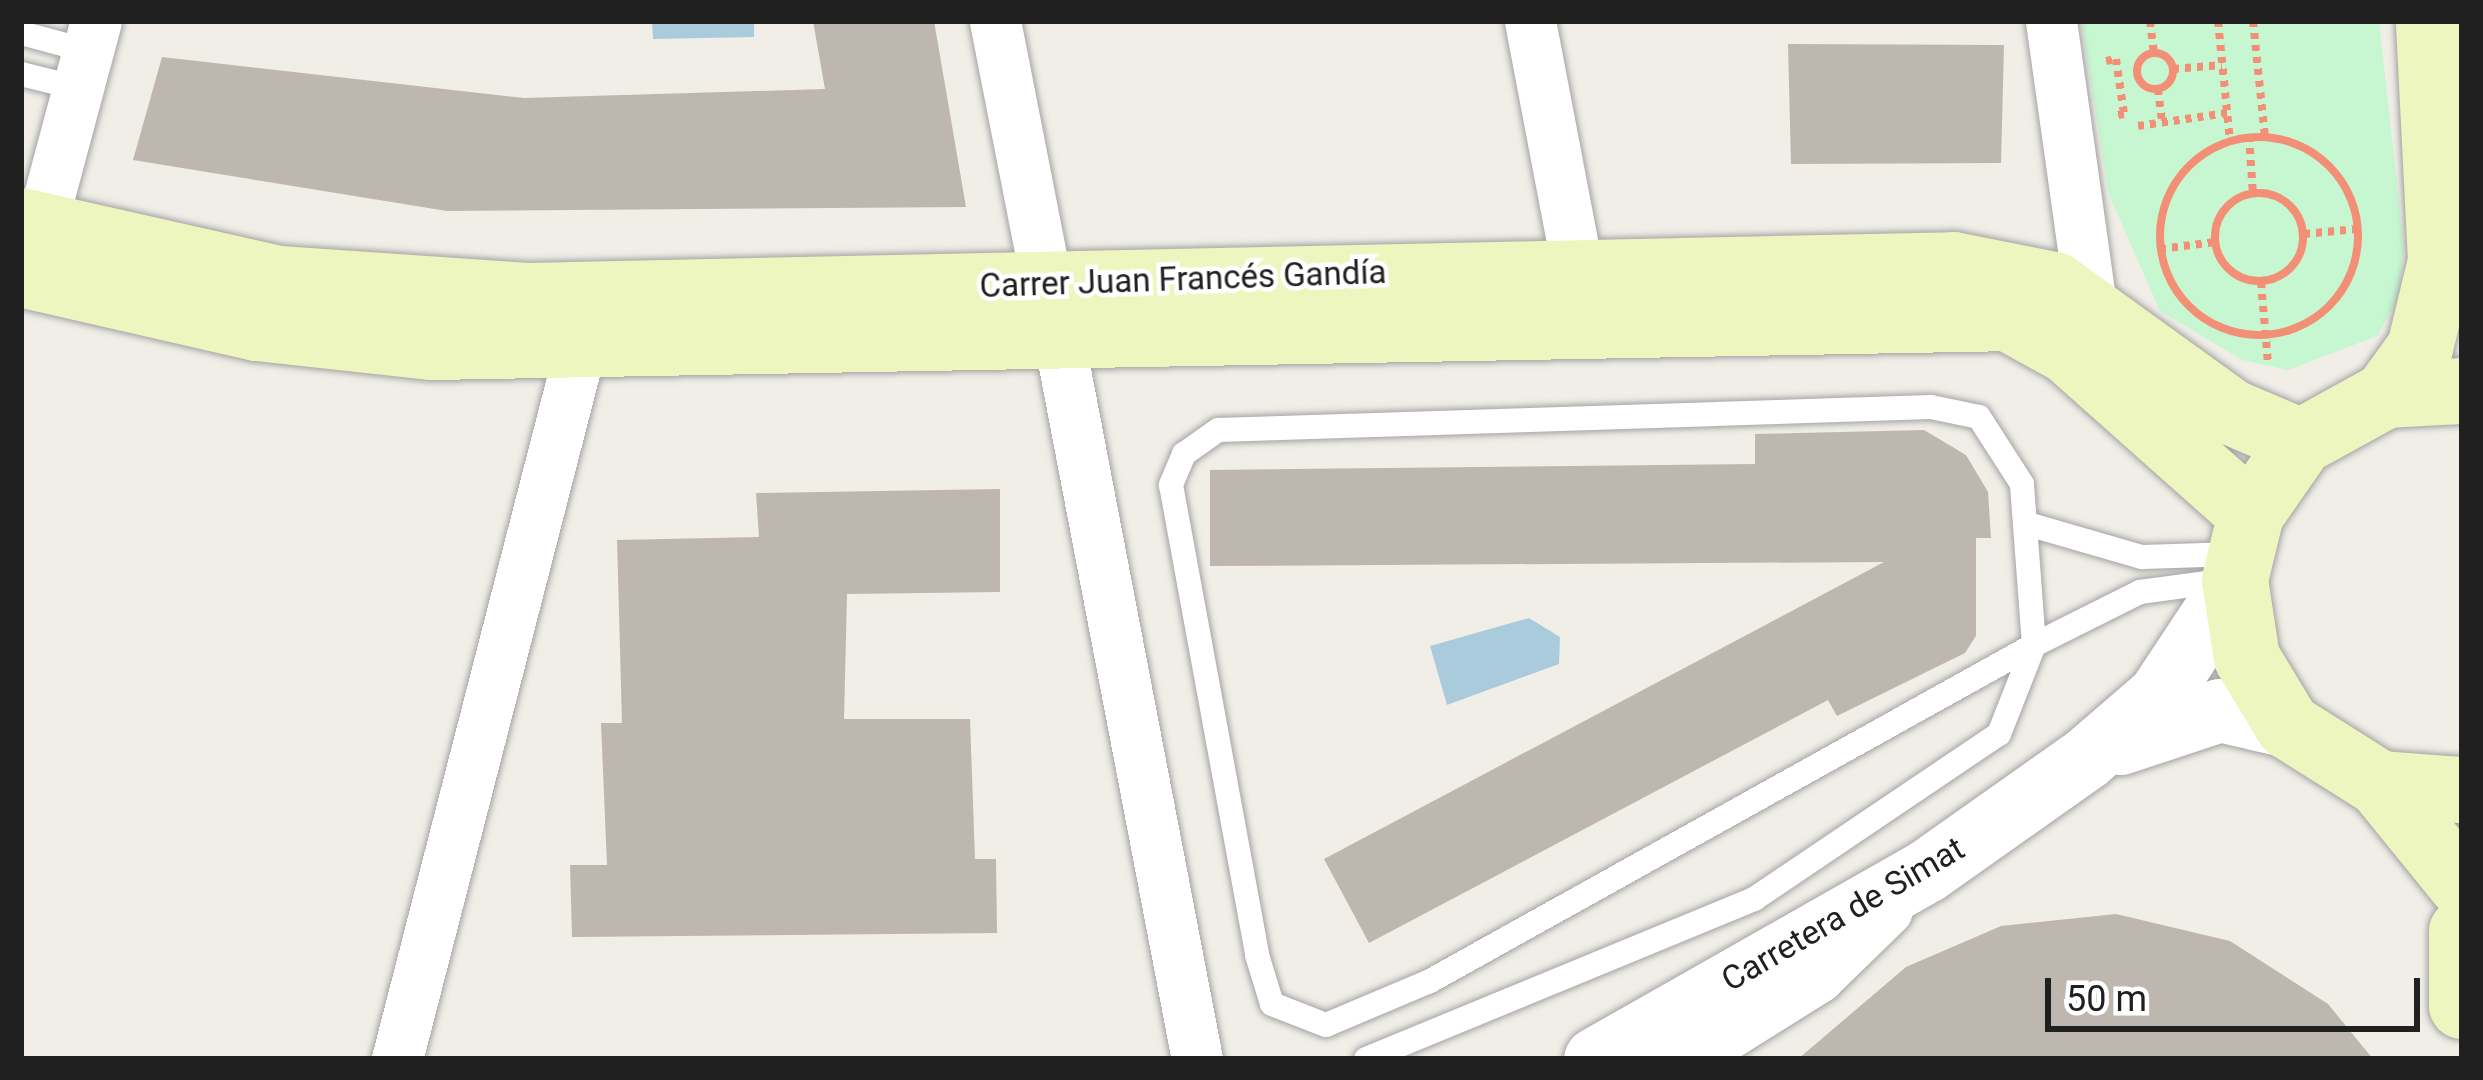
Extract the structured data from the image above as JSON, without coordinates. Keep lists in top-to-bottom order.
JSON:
{
  "streets": {
    "main road": ["Carrer Juan Francés Gandía"],
    "street": ["Carretera de Simat"]
  },
  "crossings": [
    ["Carrer Juan Francés Gandía", "Carretera de Simat"]
  ],
  "scale_bar": "50 m"
}
